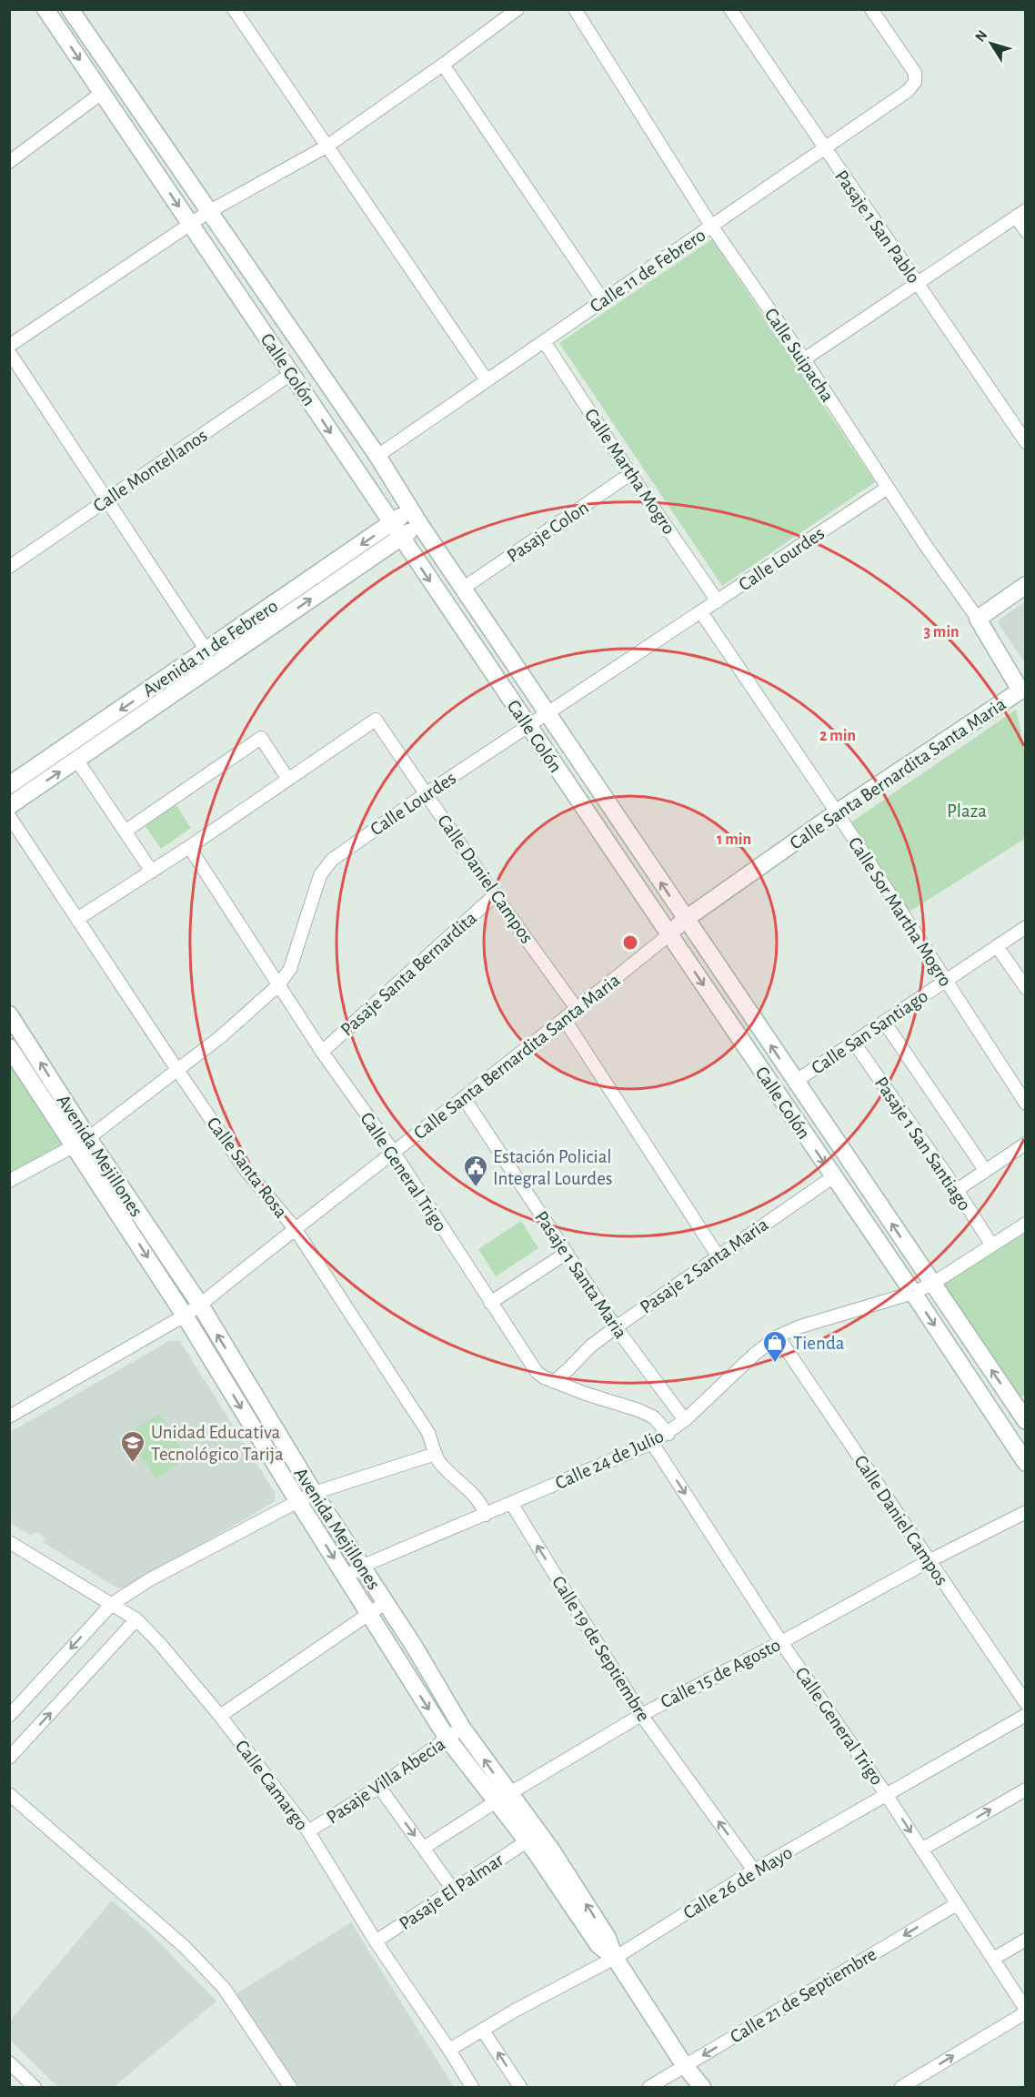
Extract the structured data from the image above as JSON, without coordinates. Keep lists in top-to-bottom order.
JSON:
{
  "streets": {
    "street": [
      "Pasaje 1 San Pablo",
      "Calle 11 de Febrero",
      "Calle Suipacha",
      "Calle Colón",
      "Calle Montellanos",
      "Calle Martha Mogro",
      "Pasaje Colon",
      "Calle Lourdes",
      "Avenida 11 de Febrero",
      "Calle Santa Bernardita Santa Maria",
      "Calle Daniel Campos",
      "Calle Sor Martha Mogro",
      "Pasaje Santa Bernardita",
      "Calle San Santiago",
      "Pasaje 1 San Santiago",
      "Avenida Mejillones",
      "Calle Santa Rosa",
      "Calle General Trigo",
      "Pasaje 2 Santa Maria",
      "Pasaje 1 Santa Maria",
      "Calle 24 de Julio",
      "Calle 19 de Septiembre",
      "Calle 15 de Agosto",
      "Pasaje Villa Abecia",
      "Calle Camargo",
      "Calle 26 de Mayo",
      "Pasaje El Palmar",
      "Calle 21 de Septiembre"
    ]
  },
  "crossings": [
    ["Pasaje 1 San Pablo", "Calle 11 de Febrero"],
    ["Calle 11 de Febrero", "Calle Suipacha"],
    ["Calle 11 de Febrero", "Calle Colón"],
    ["Calle 11 de Febrero", "Calle Martha Mogro"],
    ["Calle Suipacha", "Calle Lourdes"],
    ["Calle Suipacha", "Calle Santa Bernardita Santa Maria"],
    ["Calle Colón", "Calle Montellanos"],
    ["Calle Colón", "Pasaje Colon"],
    ["Calle Colón", "Calle Lourdes"],
    ["Calle Colón", "Avenida 11 de Febrero"],
    ["Calle Colón", "Calle Santa Bernardita Santa Maria"],
    ["Calle Colón", "Calle San Santiago"],
    ["Calle Colón", "Pasaje 2 Santa Maria"],
    ["Calle Colón", "Calle 24 de Julio"],
    ["Calle Martha Mogro", "Pasaje Colon"],
    ["Calle Martha Mogro", "Calle Lourdes"],
    ["Calle Lourdes", "Calle Daniel Campos"],
    ["Calle Lourdes", "Calle Sor Martha Mogro"],
    ["Calle Lourdes", "Avenida Mejillones"],
    ["Calle Lourdes", "Calle Santa Rosa"],
    ["Calle Lourdes", "Calle General Trigo"],
    ["Calle Santa Bernardita Santa Maria", "Calle Daniel Campos"],
    ["Calle Santa Bernardita Santa Maria", "Calle Sor Martha Mogro"],
    ["Calle Santa Bernardita Santa Maria", "Avenida Mejillones"],
    ["Calle Santa Bernardita Santa Maria", "Calle Santa Rosa"],
    ["Calle Santa Bernardita Santa Maria", "Calle General Trigo"],
    ["Calle Santa Bernardita Santa Maria", "Pasaje 1 Santa Maria"],
    ["Calle Daniel Campos", "Pasaje Santa Bernardita"],
    ["Calle Daniel Campos", "Calle 24 de Julio"],
    ["Calle Daniel Campos", "Calle 15 de Agosto"],
    ["Calle Sor Martha Mogro", "Calle San Santiago"],
    ["Pasaje Santa Bernardita", "Calle General Trigo"],
    ["Calle San Santiago", "Pasaje 1 San Santiago"],
    ["Pasaje 1 San Santiago", "Calle 24 de Julio"],
    ["Avenida Mejillones", "Calle 24 de Julio"],
    ["Avenida Mejillones", "Calle 15 de Agosto"],
    ["Avenida Mejillones", "Pasaje Villa Abecia"],
    ["Avenida Mejillones", "Calle 26 de Mayo"],
    ["Avenida Mejillones", "Pasaje El Palmar"],
    ["Avenida Mejillones", "Calle 21 de Septiembre"],
    ["Calle Santa Rosa", "Calle 24 de Julio"],
    ["Calle General Trigo", "Pasaje 2 Santa Maria"],
    ["Calle General Trigo", "Calle 24 de Julio"],
    ["Calle General Trigo", "Calle 15 de Agosto"],
    ["Calle General Trigo", "Calle 26 de Mayo"],
    ["Calle General Trigo", "Calle 21 de Septiembre"],
    ["Pasaje 2 Santa Maria", "Pasaje 1 Santa Maria"],
    ["Pasaje 1 Santa Maria", "Calle 24 de Julio"],
    ["Calle 24 de Julio", "Calle 19 de Septiembre"],
    ["Calle 19 de Septiembre", "Calle 15 de Agosto"],
    ["Calle 19 de Septiembre", "Calle 26 de Mayo"],
    ["Pasaje Villa Abecia", "Calle Camargo"],
    ["Calle Camargo", "Calle 26 de Mayo"],
    ["Calle Camargo", "Pasaje El Palmar"]
  ],
  "one_way": ["Calle 19 de Septiembre", "Calle 21 de Septiembre"],
  "parks": ["Plaza"],
  "places": {
    "public building": ["Estación Policial Integral Lourdes"],
    "shop": ["Tienda"],
    "school or university": ["Unidad Educativa Tecnológico Tarija"]
  },
  "north": "top left",
  "rings": ["3 min", "2 min", "1 min"]
}
